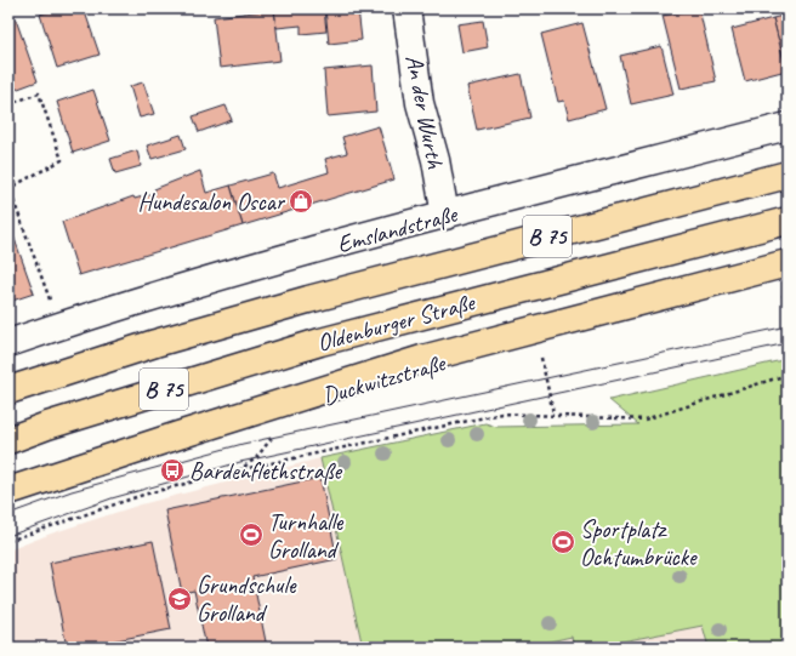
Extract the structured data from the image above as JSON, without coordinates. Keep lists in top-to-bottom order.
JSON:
{
  "streets": {
    "highway": ["B 75", "Oldenburger Straße"],
    "street": ["An der Wurth", "Emslandstraße"]
  },
  "crossings": [
    ["An der Wurth", "Emslandstraße"]
  ],
  "places": {
    "shop": ["Hundesalon Oscar"],
    "bus stop": ["Bardenflethstraße"],
    "sports": ["Turnhalle Grolland", "Sportplatz Ochtumbrücke"],
    "school or university": ["Grundschule Grolland"]
  }
}
